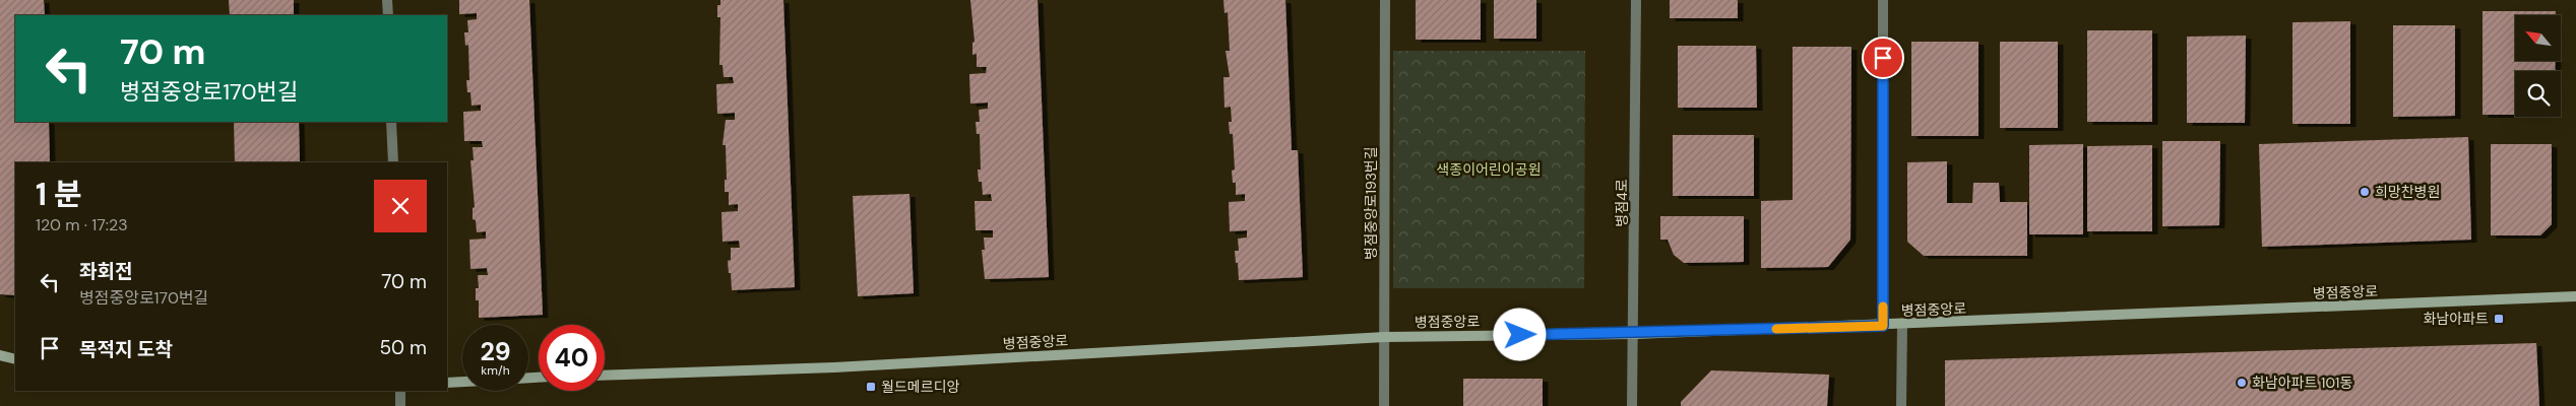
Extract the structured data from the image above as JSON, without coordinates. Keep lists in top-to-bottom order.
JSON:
{
  "streets": {
    "street": ["병점중앙로193번길", "병점4로", "병점중앙로"]
  },
  "crossings": [
    ["병점중앙로193번길", "병점중앙로"],
    ["병점4로", "병점중앙로"]
  ],
  "parks": ["색종이어린이공원"],
  "places": {
    "other": ["희망찬병원", "화남아파트 101동"],
    "transit": ["화남아파트", "월드메르디앙"]
  },
  "north": "top left",
  "page": {
    "turn": ["70 m", "병점중앙로170번길"],
    "heading": ["1 분", "120 m · 17:23"],
    "list": [
      {
        "name": "좌회전",
        "note": "병점중앙로170번길",
        "value": "70 m"
      },
      {
        "name": "목적지 도착",
        "value": "50 m"
      }
    ],
    "speed": "29 km/h",
    "limit": "40"
  }
}
